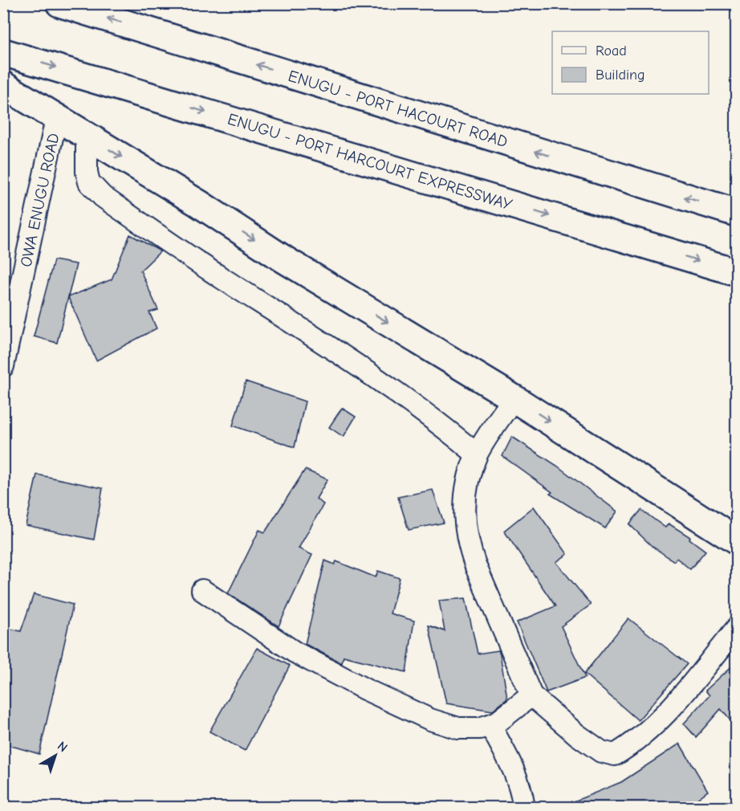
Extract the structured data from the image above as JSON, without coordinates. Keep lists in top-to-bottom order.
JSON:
{
  "streets": {
    "highway": ["ENUGU - PORT HACOURT ROAD", "ENUGU - PORT HARCOURT EXPRESSWAY"],
    "street": ["OWA ENUGU ROAD"]
  },
  "legend": ["Road", "Building"],
  "north": "top right"
}
